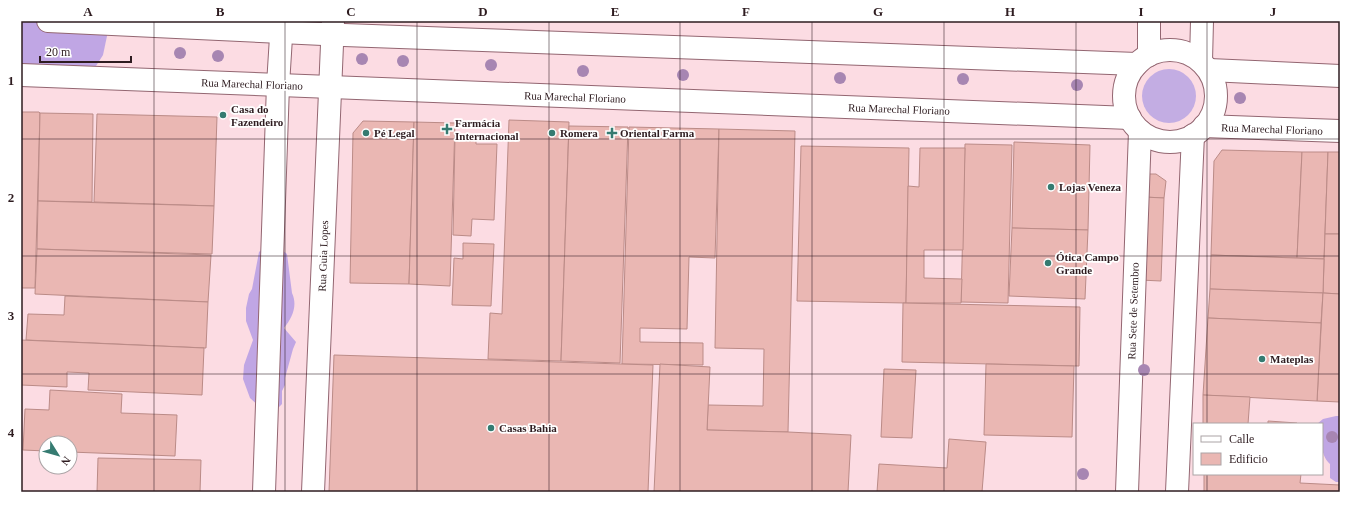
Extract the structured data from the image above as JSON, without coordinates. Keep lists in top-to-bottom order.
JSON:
{
  "streets": {
    "main road": ["Rua Marechal Floriano", "Rua Guia Lopes", "Rua Sete de Setembro"]
  },
  "crossings": [
    ["Rua Marechal Floriano", "Rua Guia Lopes"],
    ["Rua Marechal Floriano", "Rua Sete de Setembro"]
  ],
  "places": {
    "other": [
      "Casa do Fazendeiro",
      "Pé Legal",
      "Romera",
      "Lojas Veneza",
      "Ótica Campo Grande",
      "Mateplas",
      "Casas Bahia"
    ],
    "health": ["Farmácia Internacional", "Oriental Farma"]
  },
  "legend": ["Calle", "Edificio"],
  "scale_bar": "20 m",
  "north": "bottom right",
  "grid": {
    "columns": [
      "A",
      "B",
      "C",
      "D",
      "E",
      "F",
      "G",
      "H",
      "I",
      "J"
    ],
    "rows": [
      "1",
      "2",
      "3",
      "4"
    ]
  }
}
